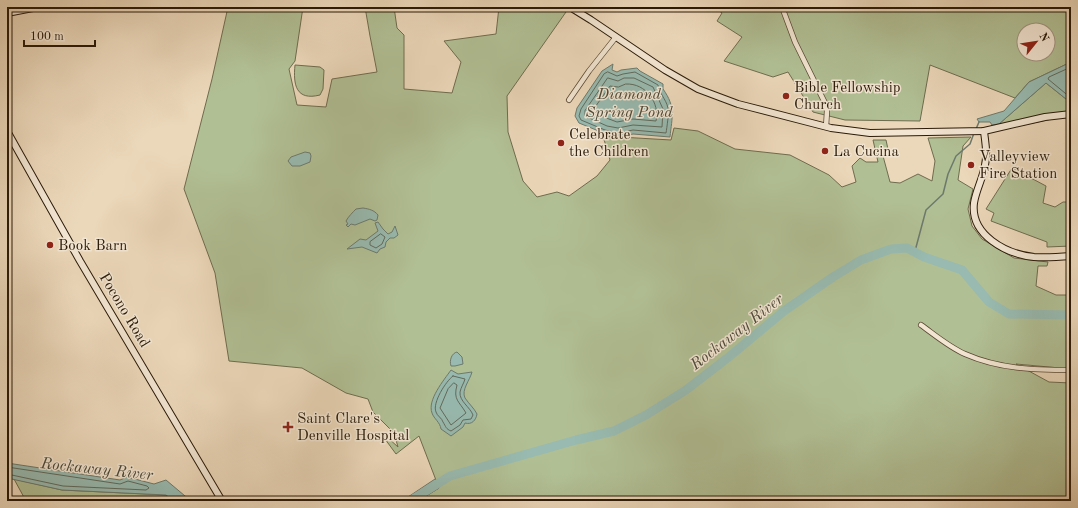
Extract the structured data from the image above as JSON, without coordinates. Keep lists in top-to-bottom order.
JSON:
{
  "streets": {
    "street": ["Pocono Road"]
  },
  "water": ["Diamond Spring Pond", "Rockaway River"],
  "places": {
    "other": [
      "Bible Fellowship Church",
      "Celebrate the Children",
      "La Cucina",
      "Valleyview Fire Station",
      "Book Barn"
    ],
    "health": ["Saint Clare's Denville Hospital"]
  },
  "scale_bar": "100 m",
  "north": "top right"
}
